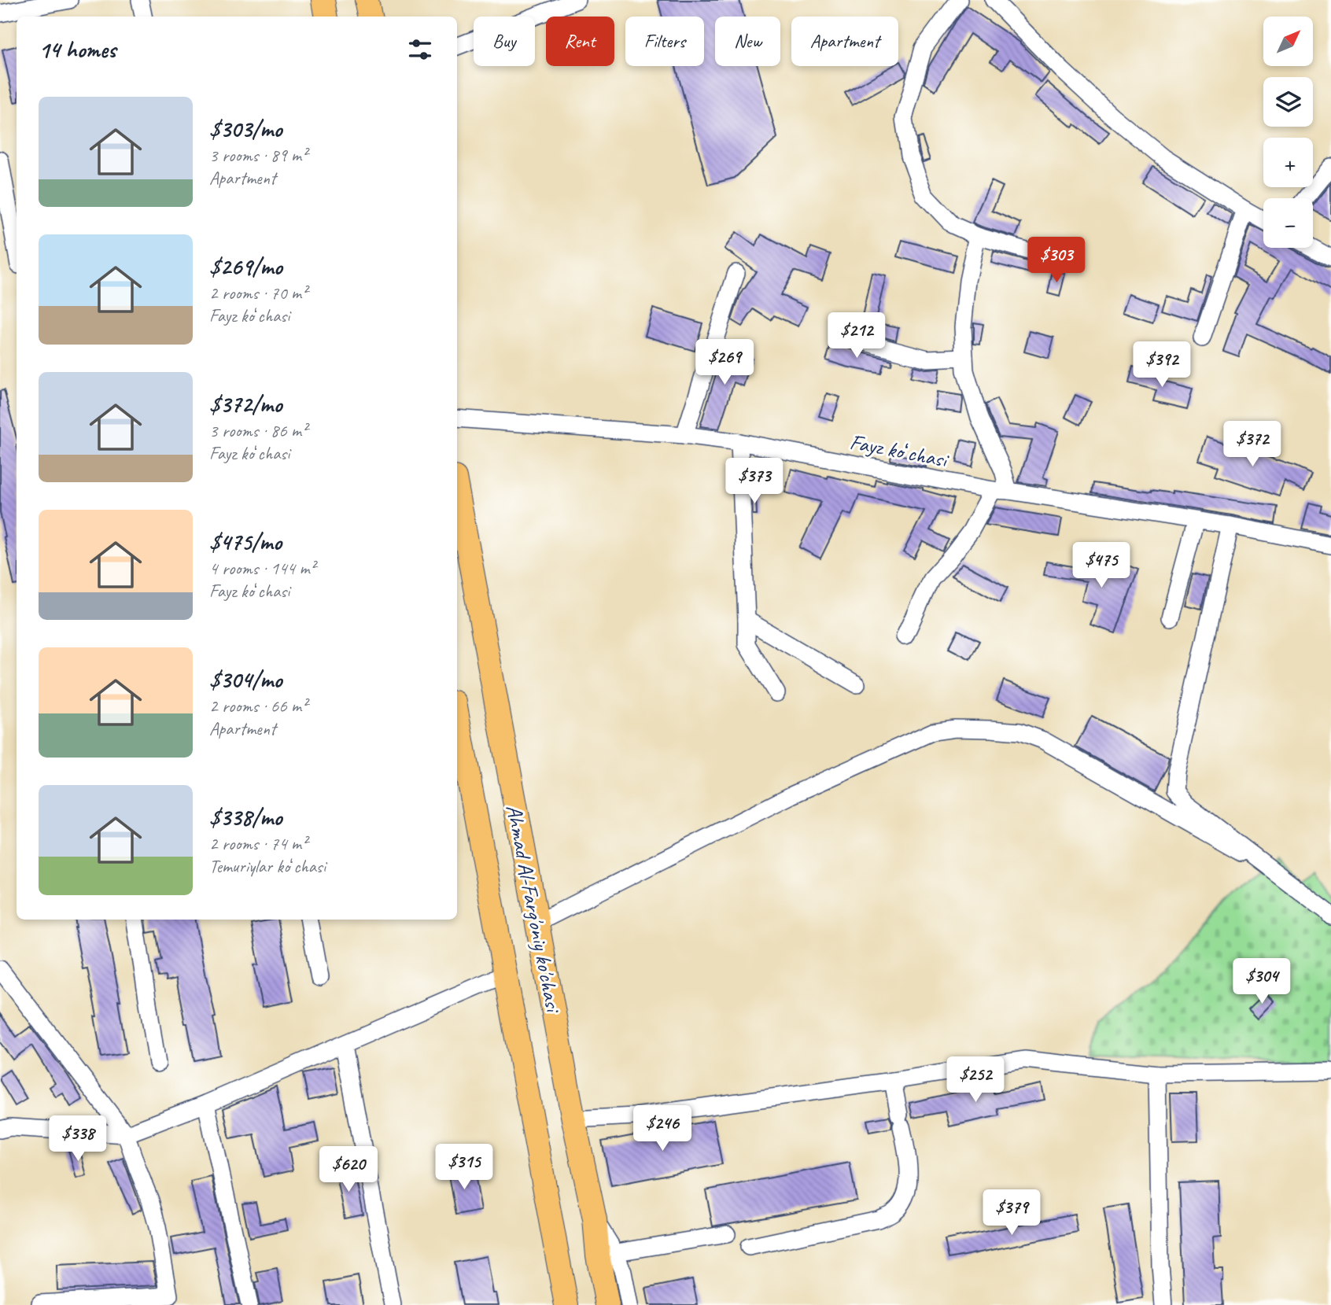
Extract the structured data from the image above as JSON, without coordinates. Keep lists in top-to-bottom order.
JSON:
{
  "streets": {
    "highway": ["Ahmad Al-Farg'oniy ko'chasi"],
    "street": ["Fayz koʻchasi"]
  },
  "north": "top right",
  "page": {
    "map_buttons": ["+", "−"],
    "chip": [
      "Buy",
      "Rent",
      "Filters",
      "New",
      "Apartment"
    ],
    "heading": "14 homes",
    "list": [
      {
        "name": "$303/mo",
        "note": "3 rooms · 89 m² · Apartment"
      },
      {
        "name": "$269/mo",
        "note": "2 rooms · 70 m² · Fayz koʻchasi"
      },
      {
        "name": "$372/mo",
        "note": "3 rooms · 86 m² · Fayz koʻchasi"
      },
      {
        "name": "$475/mo",
        "note": "4 rooms · 144 m² · Fayz koʻchasi"
      },
      {
        "name": "$304/mo",
        "note": "2 rooms · 66 m² · Apartment"
      },
      {
        "name": "$338/mo",
        "note": "2 rooms · 74 m² · Temuriylar koʻchasi"
      }
    ],
    "price": [
      "$303",
      "$212",
      "$269",
      "$392",
      "$372",
      "$373",
      "$475",
      "$304",
      "$252",
      "$246",
      "$338",
      "$315",
      "$620",
      "$379"
    ]
  }
}
